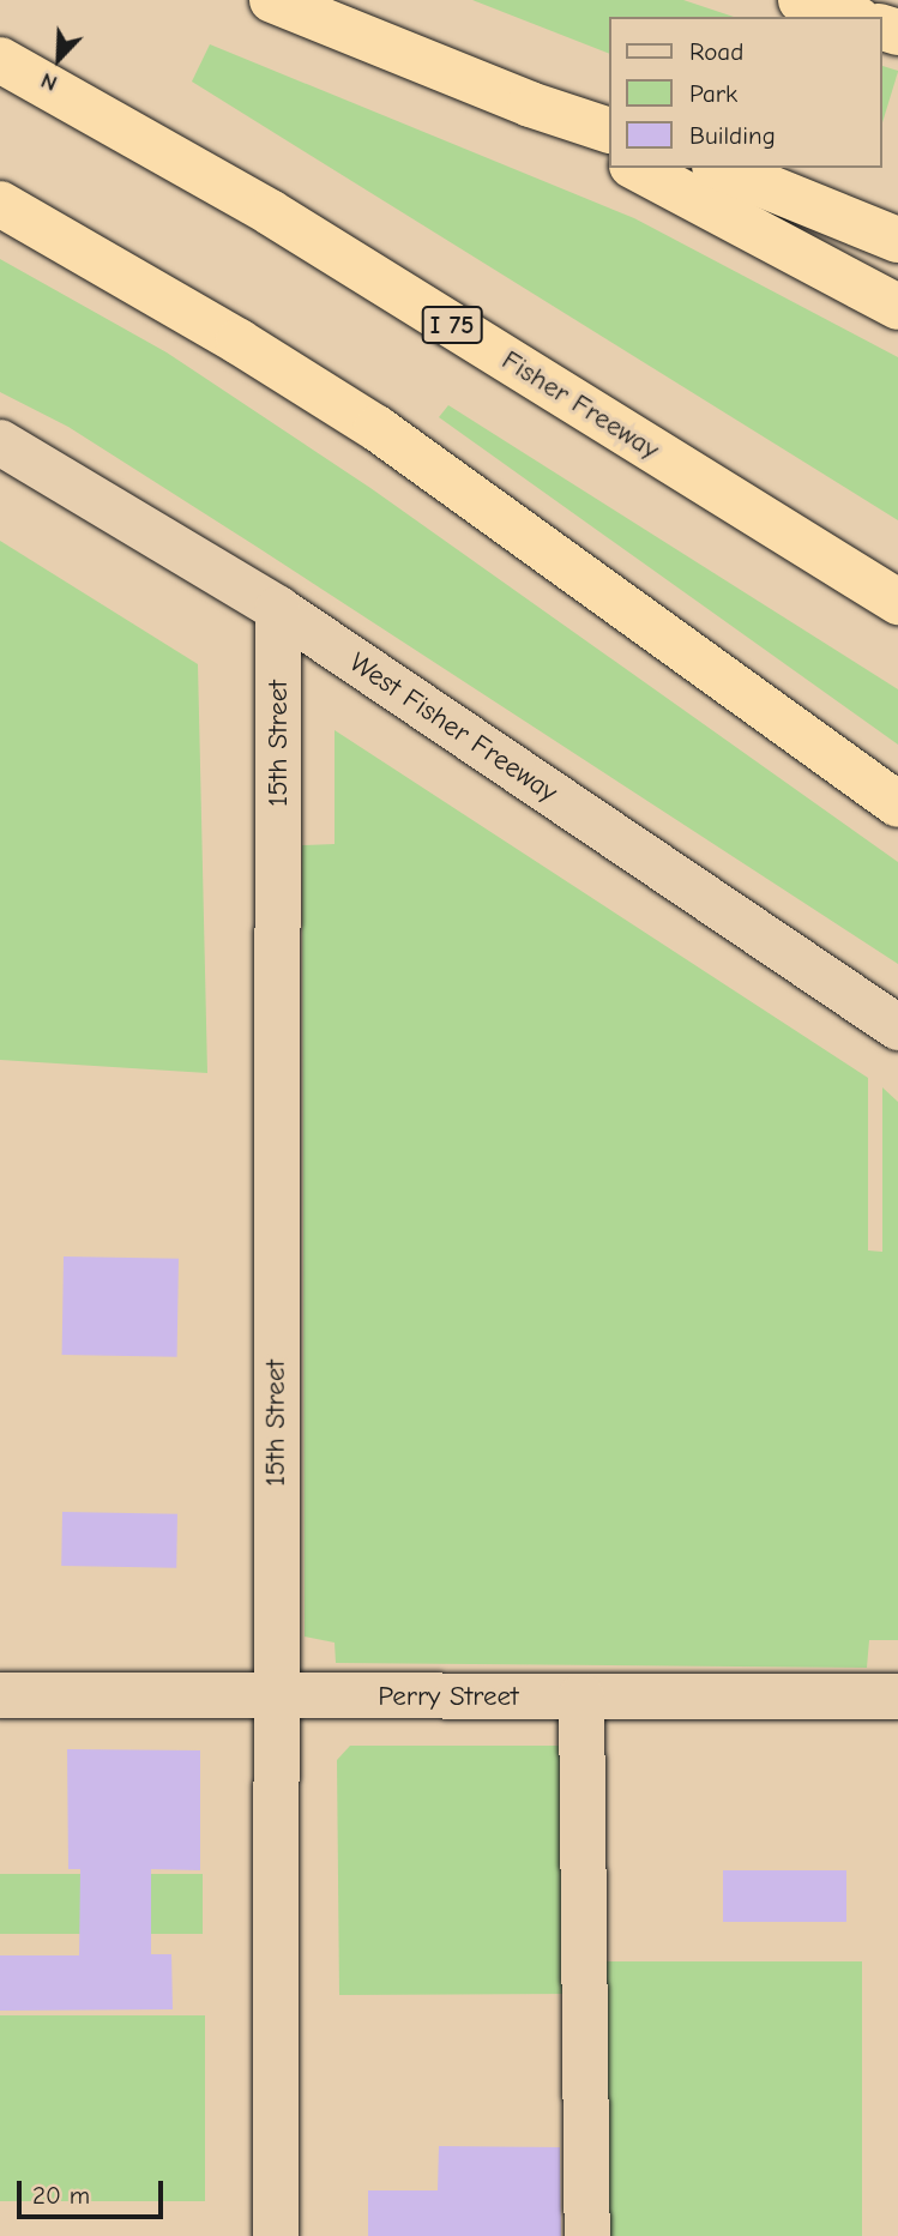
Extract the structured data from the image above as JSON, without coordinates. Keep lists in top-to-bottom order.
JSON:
{
  "streets": {
    "highway": ["I 75", "Fisher Freeway"],
    "street": ["West Fisher Freeway", "15th Street", "Perry Street"]
  },
  "crossings": [
    ["West Fisher Freeway", "15th Street"],
    ["15th Street", "Perry Street"]
  ],
  "legend": ["Road", "Park", "Building"],
  "scale_bar": "20 m",
  "north": "bottom left"
}
